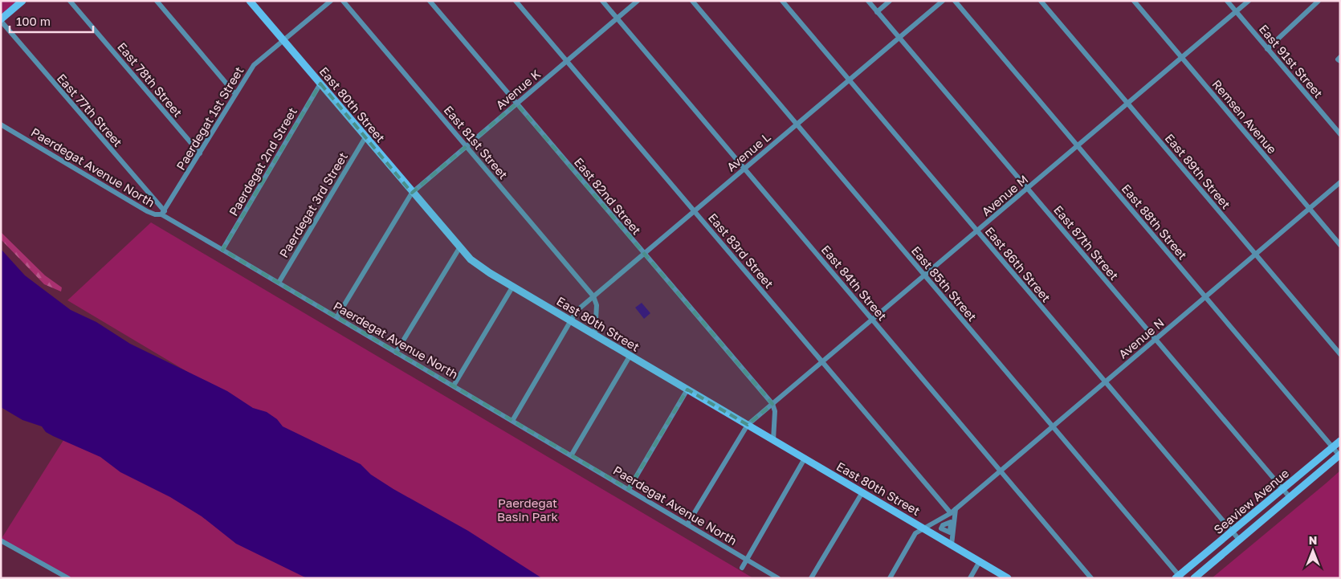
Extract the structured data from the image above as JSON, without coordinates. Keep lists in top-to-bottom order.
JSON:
{
  "streets": {
    "street": [
      "East 91st Street",
      "East 78th Street",
      "Avenue K",
      "East 80th Street",
      "East 77th Street",
      "Remsen Avenue",
      "Paerdegat 1st Street",
      "East 81st Street",
      "Avenue L",
      "Paerdegat 2nd Street",
      "Paerdegat Avenue North",
      "East 89th Street",
      "Avenue M",
      "East 82nd Street",
      "Paerdegat 3rd Street",
      "East 88th Street",
      "East 87th Street",
      "East 83rd Street",
      "East 86th Street",
      "East 84th Street",
      "East 85th Street",
      "Avenue N",
      "Seaview Avenue"
    ]
  },
  "crossings": [
    ["East 91st Street", "Avenue M"],
    ["East 78th Street", "Paerdegat 1st Street"],
    ["Avenue K", "East 80th Street"],
    ["Avenue K", "East 81st Street"],
    ["Avenue K", "Paerdegat Avenue North"],
    ["Avenue K", "East 82nd Street"],
    ["Avenue K", "East 83rd Street"],
    ["Avenue K", "East 84th Street"],
    ["East 80th Street", "Paerdegat 1st Street"],
    ["East 80th Street", "Avenue L"],
    ["East 80th Street", "Paerdegat 2nd Street"],
    ["East 80th Street", "Avenue M"],
    ["East 80th Street", "Paerdegat 3rd Street"],
    ["East 80th Street", "Avenue N"],
    ["East 77th Street", "Paerdegat 1st Street"],
    ["East 77th Street", "Paerdegat Avenue North"],
    ["Remsen Avenue", "Avenue M"],
    ["Remsen Avenue", "Avenue N"],
    ["Paerdegat 1st Street", "Paerdegat Avenue North"],
    ["East 81st Street", "Avenue L"],
    ["Avenue L", "Paerdegat Avenue North"],
    ["Avenue L", "East 82nd Street"],
    ["Avenue L", "East 87th Street"],
    ["Avenue L", "East 83rd Street"],
    ["Avenue L", "East 86th Street"],
    ["Avenue L", "East 84th Street"],
    ["Avenue L", "East 85th Street"],
    ["Paerdegat 2nd Street", "Paerdegat Avenue North"],
    ["Paerdegat Avenue North", "Paerdegat 3rd Street"],
    ["East 89th Street", "Avenue M"],
    ["East 89th Street", "Avenue N"],
    ["Avenue M", "East 82nd Street"],
    ["Avenue M", "East 88th Street"],
    ["Avenue M", "East 87th Street"],
    ["Avenue M", "East 83rd Street"],
    ["Avenue M", "East 86th Street"],
    ["Avenue M", "East 84th Street"],
    ["Avenue M", "East 85th Street"],
    ["East 88th Street", "Avenue N"],
    ["East 88th Street", "Seaview Avenue"],
    ["East 87th Street", "Avenue N"],
    ["East 87th Street", "Seaview Avenue"],
    ["East 83rd Street", "Avenue N"],
    ["East 86th Street", "Avenue N"],
    ["East 86th Street", "Seaview Avenue"],
    ["East 84th Street", "Avenue N"],
    ["East 85th Street", "Avenue N"],
    ["East 85th Street", "Seaview Avenue"]
  ],
  "parks": ["Paerdegat Basin Park"],
  "scale_bar": "100 m",
  "north": "top"
}
